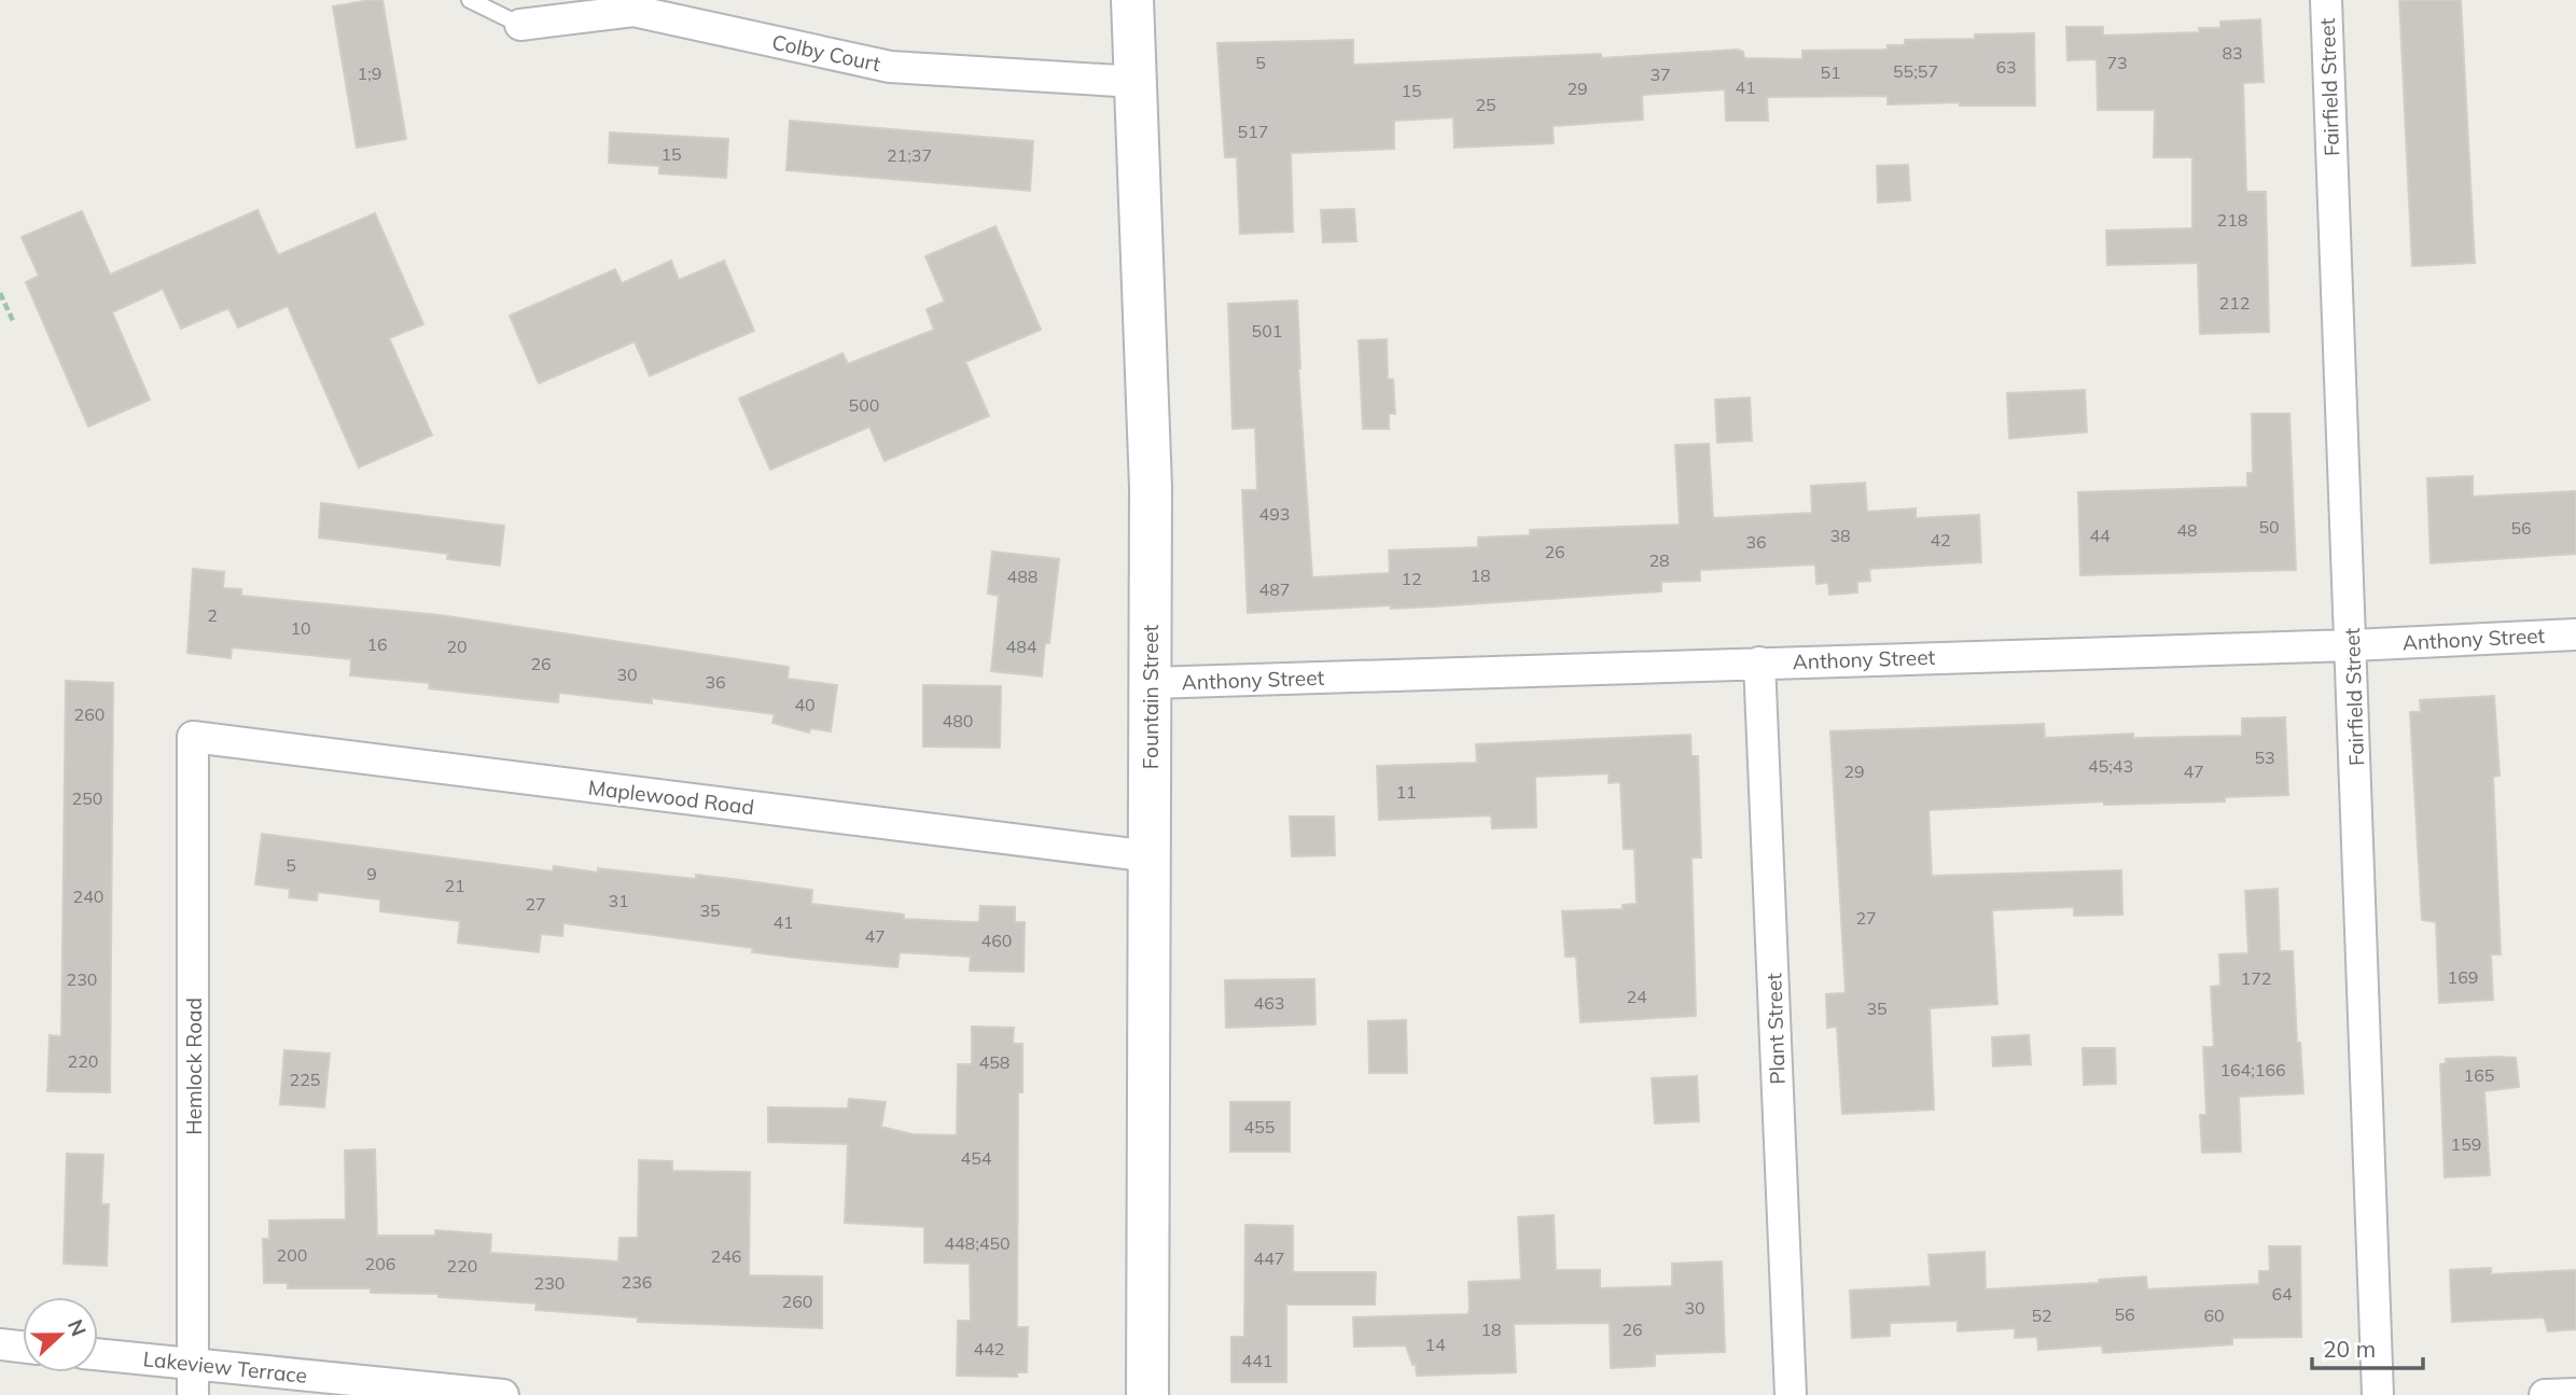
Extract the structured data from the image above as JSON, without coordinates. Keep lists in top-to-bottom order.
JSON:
{
  "streets": {
    "main road": ["Fountain Street"],
    "street": [
      "Colby Court",
      "Fairfield Street",
      "Anthony Street",
      "Maplewood Road",
      "Plant Street",
      "Hemlock Road",
      "Lakeview Terrace"
    ]
  },
  "crossings": [
    ["Colby Court", "Fountain Street"],
    ["Fairfield Street", "Anthony Street"],
    ["Anthony Street", "Fountain Street"],
    ["Anthony Street", "Plant Street"],
    ["Fountain Street", "Maplewood Road"],
    ["Maplewood Road", "Hemlock Road"],
    ["Hemlock Road", "Lakeview Terrace"]
  ],
  "house_numbers": [
    "83",
    "5",
    "73",
    "63",
    "55;57",
    "51",
    "1;9",
    "37",
    "41",
    "29",
    "15",
    "25",
    "517",
    "15",
    "21;37",
    "218",
    "212",
    "501",
    "500",
    "493",
    "50",
    "56",
    "48",
    "38",
    "44",
    "42",
    "36",
    "26",
    "28",
    "18",
    "488",
    "12",
    "487",
    "2",
    "10",
    "16",
    "20",
    "484",
    "26",
    "30",
    "36",
    "40",
    "260",
    "480",
    "53",
    "45;43",
    "29",
    "47",
    "11",
    "250",
    "5",
    "9",
    "21",
    "240",
    "31",
    "27",
    "35",
    "27",
    "41",
    "47",
    "460",
    "169",
    "172",
    "230",
    "24",
    "463",
    "35",
    "220",
    "458",
    "164;166",
    "165",
    "225",
    "455",
    "159",
    "454",
    "448;450",
    "200",
    "246",
    "447",
    "206",
    "220",
    "236",
    "230",
    "64",
    "260",
    "30",
    "56",
    "52",
    "60",
    "18",
    "26",
    "14",
    "442",
    "441"
  ],
  "scale_bar": "20 m",
  "north": "right"
}
